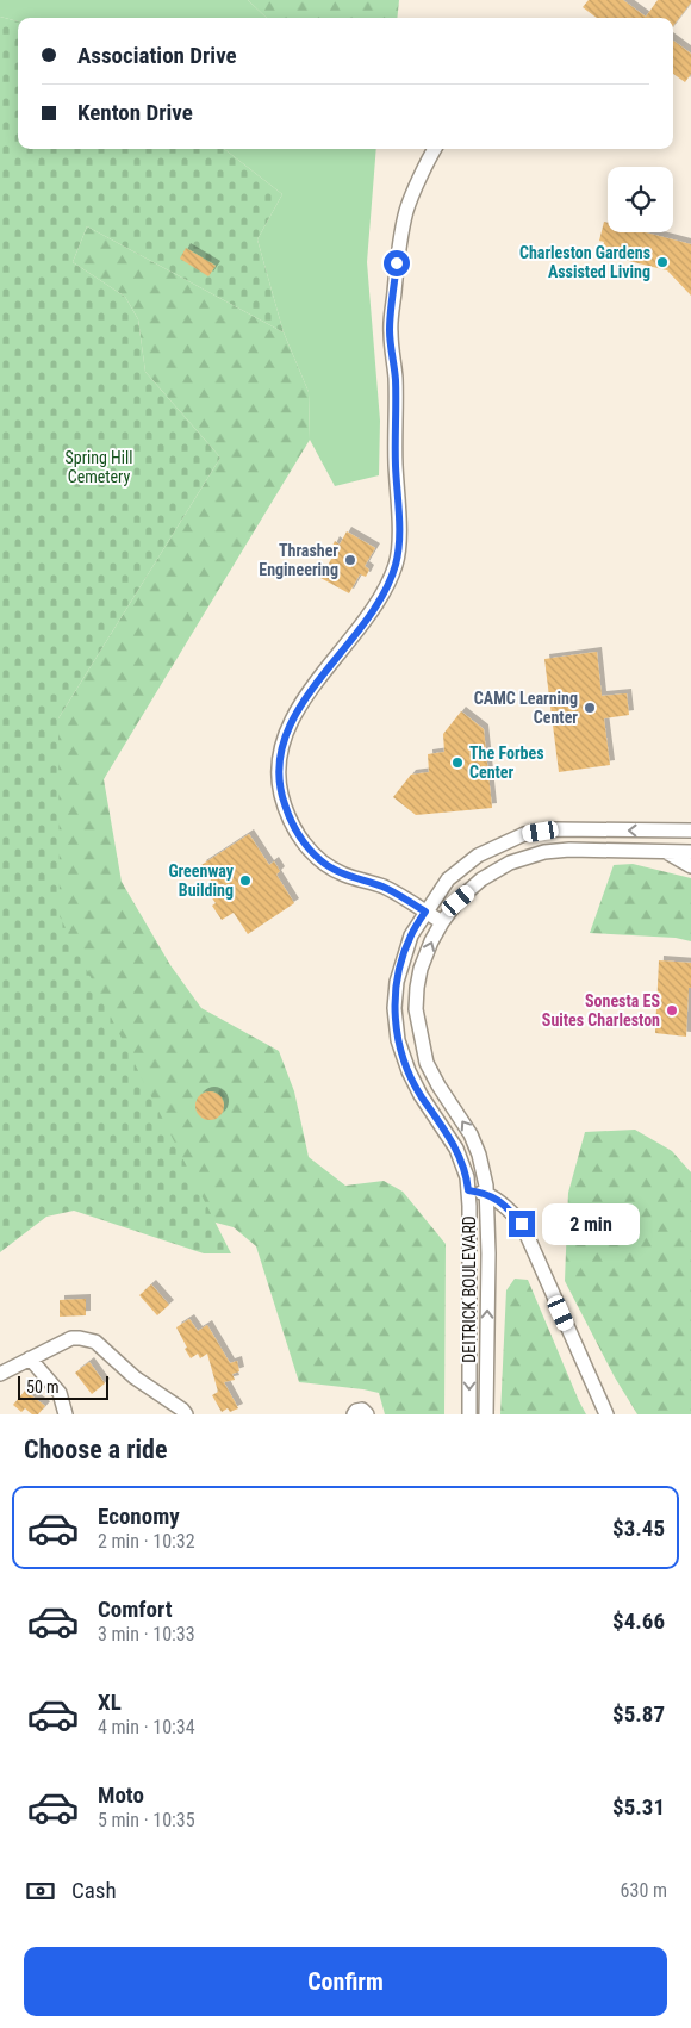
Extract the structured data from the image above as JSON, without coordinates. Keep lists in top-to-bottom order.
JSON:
{
  "streets": {
    "street": ["DEITRICK BOULEVARD"]
  },
  "parks": ["Spring Hill Cemetery"],
  "places": [
    "Charleston Gardens Assisted Living",
    "Thrasher Engineering",
    "CAMC Learning Center",
    "The Forbes Center",
    "Greenway Building",
    "Sonesta ES Suites Charleston"
  ],
  "scale_bar": "50 m",
  "page": {
    "banner": ["Association Drive", "Kenton Drive"],
    "bubble": "2 min",
    "scale": "50 m",
    "heading": "Choose a ride",
    "list": [
      {
        "name": "Economy",
        "note": "2 min · 10:32",
        "value": "$3.45"
      },
      {
        "name": "Comfort",
        "note": "3 min · 10:33",
        "value": "$4.66"
      },
      {
        "name": "XL",
        "note": "4 min · 10:34",
        "value": "$5.87"
      },
      {
        "name": "Moto",
        "note": "5 min · 10:35",
        "value": "$5.31"
      }
    ],
    "pay": ["Cash", "630 m"],
    "buttons": "Confirm"
  }
}
